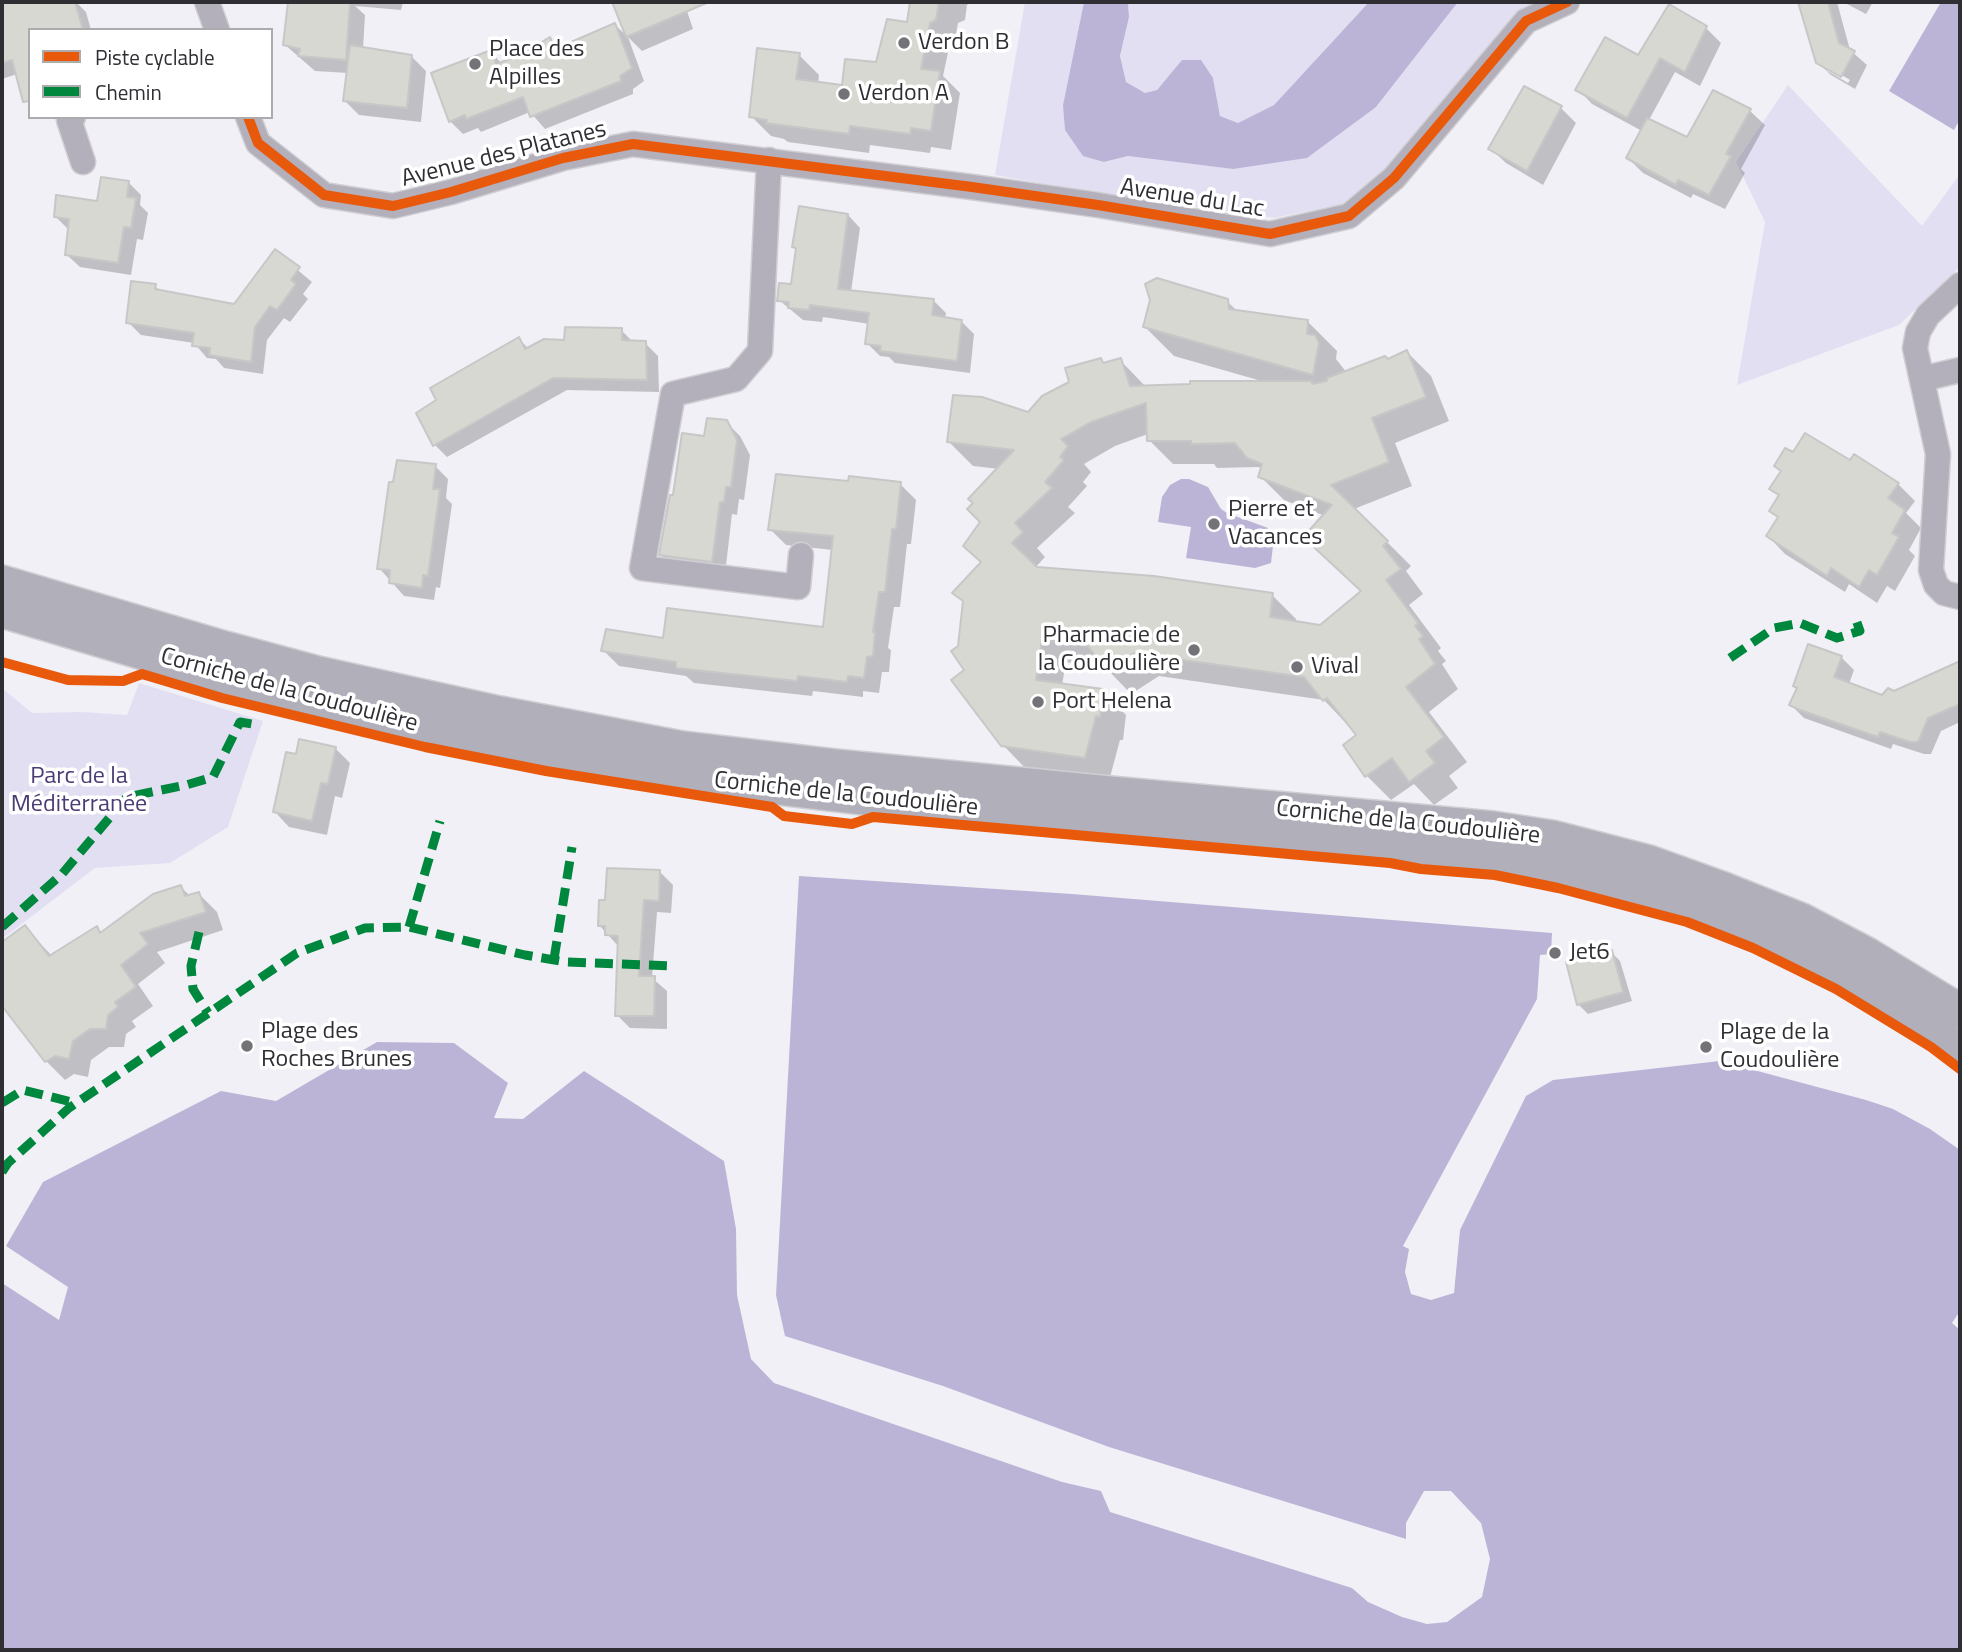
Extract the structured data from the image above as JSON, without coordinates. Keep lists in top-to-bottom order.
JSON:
{
  "streets": {
    "main road": ["Corniche de la Coudoulière"],
    "street": ["Avenue des Platanes", "Avenue du Lac"]
  },
  "crossings": [
    ["Avenue des Platanes", "Avenue du Lac"]
  ],
  "parks": ["Parc de la Méditerranée"],
  "places": [
    "Verdon B",
    "Place des Alpilles",
    "Verdon A",
    "Pierre et Vacances",
    "Pharmacie de la Coudoulière",
    "Vival",
    "Port Helena",
    "Jet6",
    "Plage des Roches Brunes",
    "Plage de la Coudoulière"
  ],
  "legend": ["Piste cyclable", "Chemin"]
}
